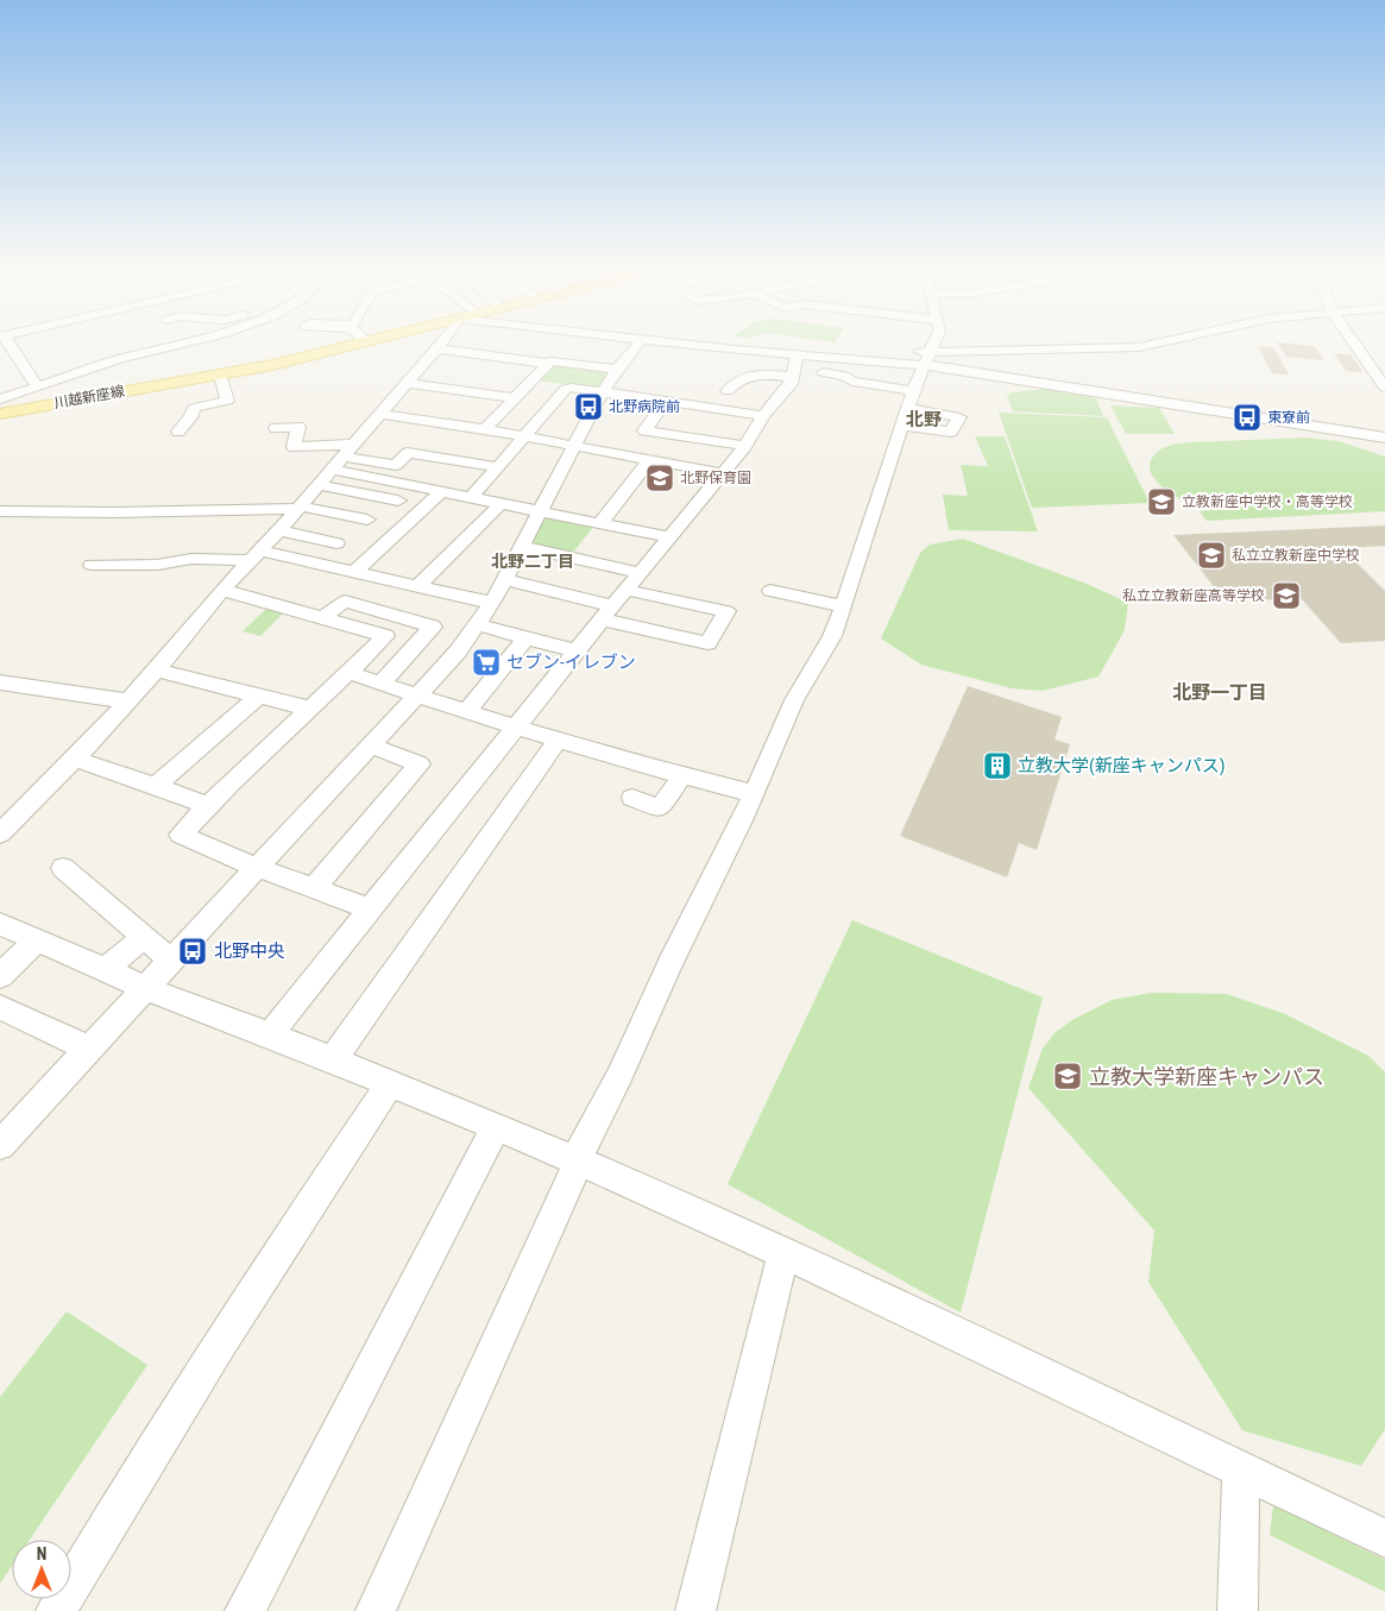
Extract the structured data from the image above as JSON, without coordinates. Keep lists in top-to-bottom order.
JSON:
{
  "streets": {
    "main road": ["川越新座線"]
  },
  "districts": ["北野", "北野二丁目", "北野一丁目"],
  "places": {
    "bus stop": ["北野病院前", "東寮前", "北野中央"],
    "school or university": [
      "北野保育園",
      "立教新座中学校・高等学校",
      "私立立教新座中学校",
      "私立立教新座高等学校",
      "立教大学新座キャンパス"
    ],
    "supermarket": ["セブン-イレブン"],
    "building": ["立教大学(新座キャンパス)"]
  },
  "north": "top"
}
